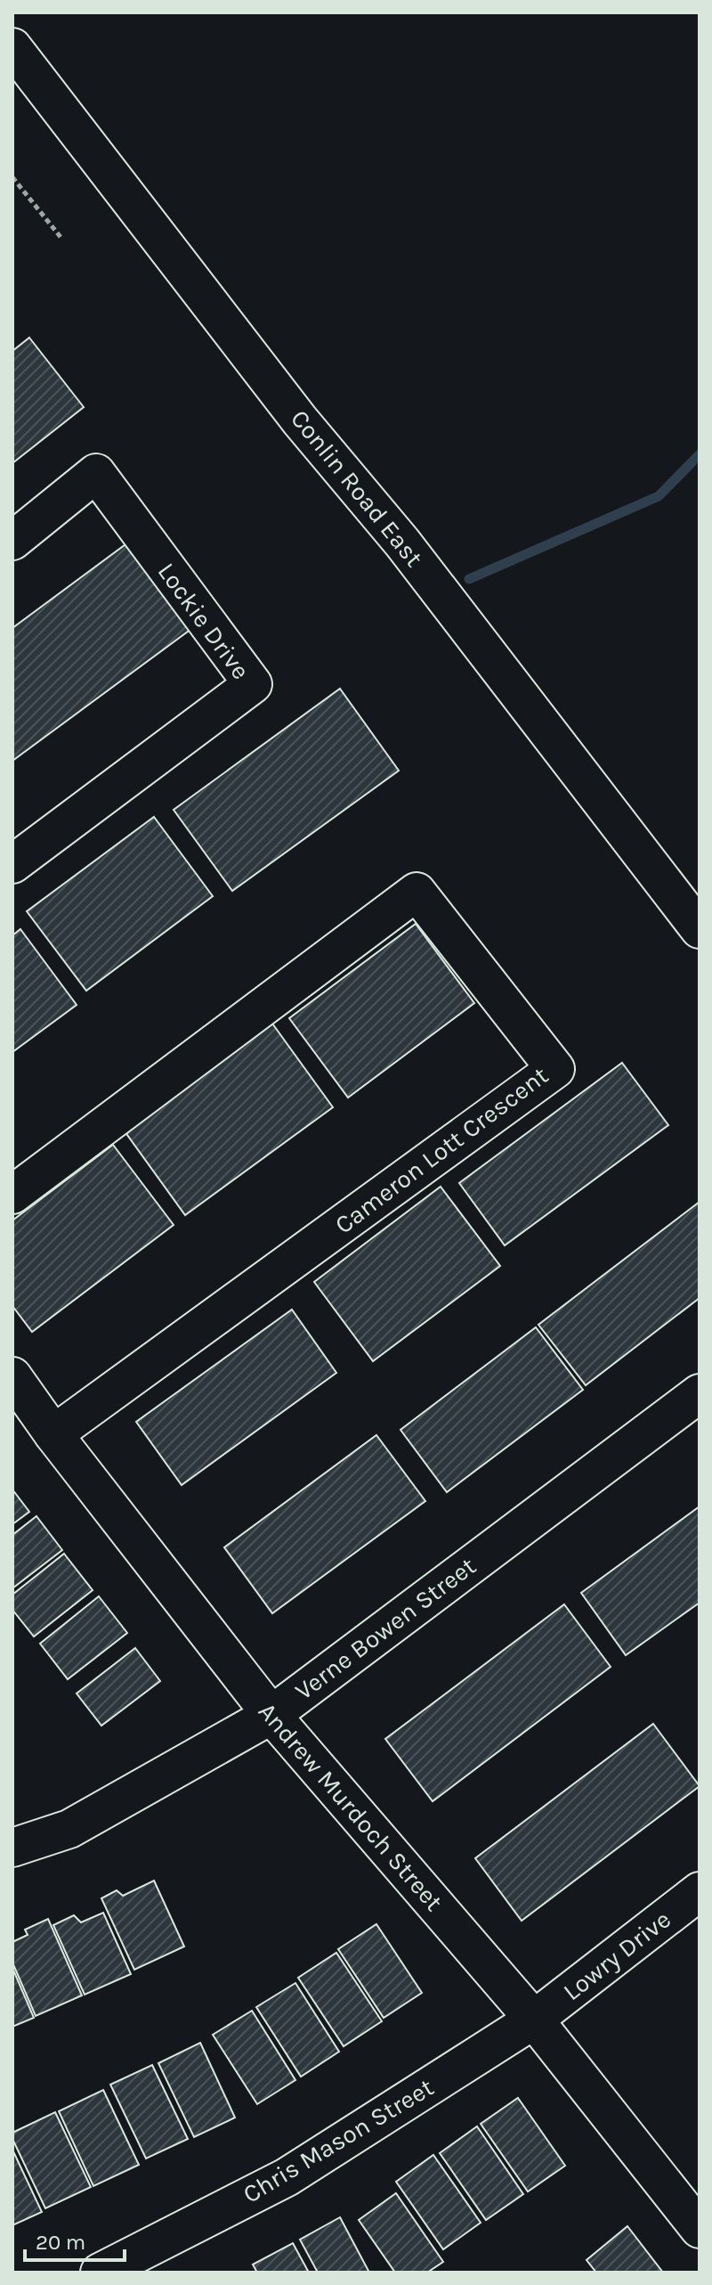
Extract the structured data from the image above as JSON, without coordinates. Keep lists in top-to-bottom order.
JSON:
{
  "streets": {
    "street": [
      "Conlin Road East",
      "Lockie Drive",
      "Cameron Lott Crescent",
      "Verne Bowen Street",
      "Andrew Murdoch Street",
      "Lowry Drive",
      "Chris Mason Street"
    ]
  },
  "crossings": [
    ["Cameron Lott Crescent", "Andrew Murdoch Street"],
    ["Verne Bowen Street", "Andrew Murdoch Street"],
    ["Andrew Murdoch Street", "Lowry Drive"],
    ["Andrew Murdoch Street", "Chris Mason Street"],
    ["Lowry Drive", "Chris Mason Street"]
  ],
  "scale_bar": "20 m"
}
